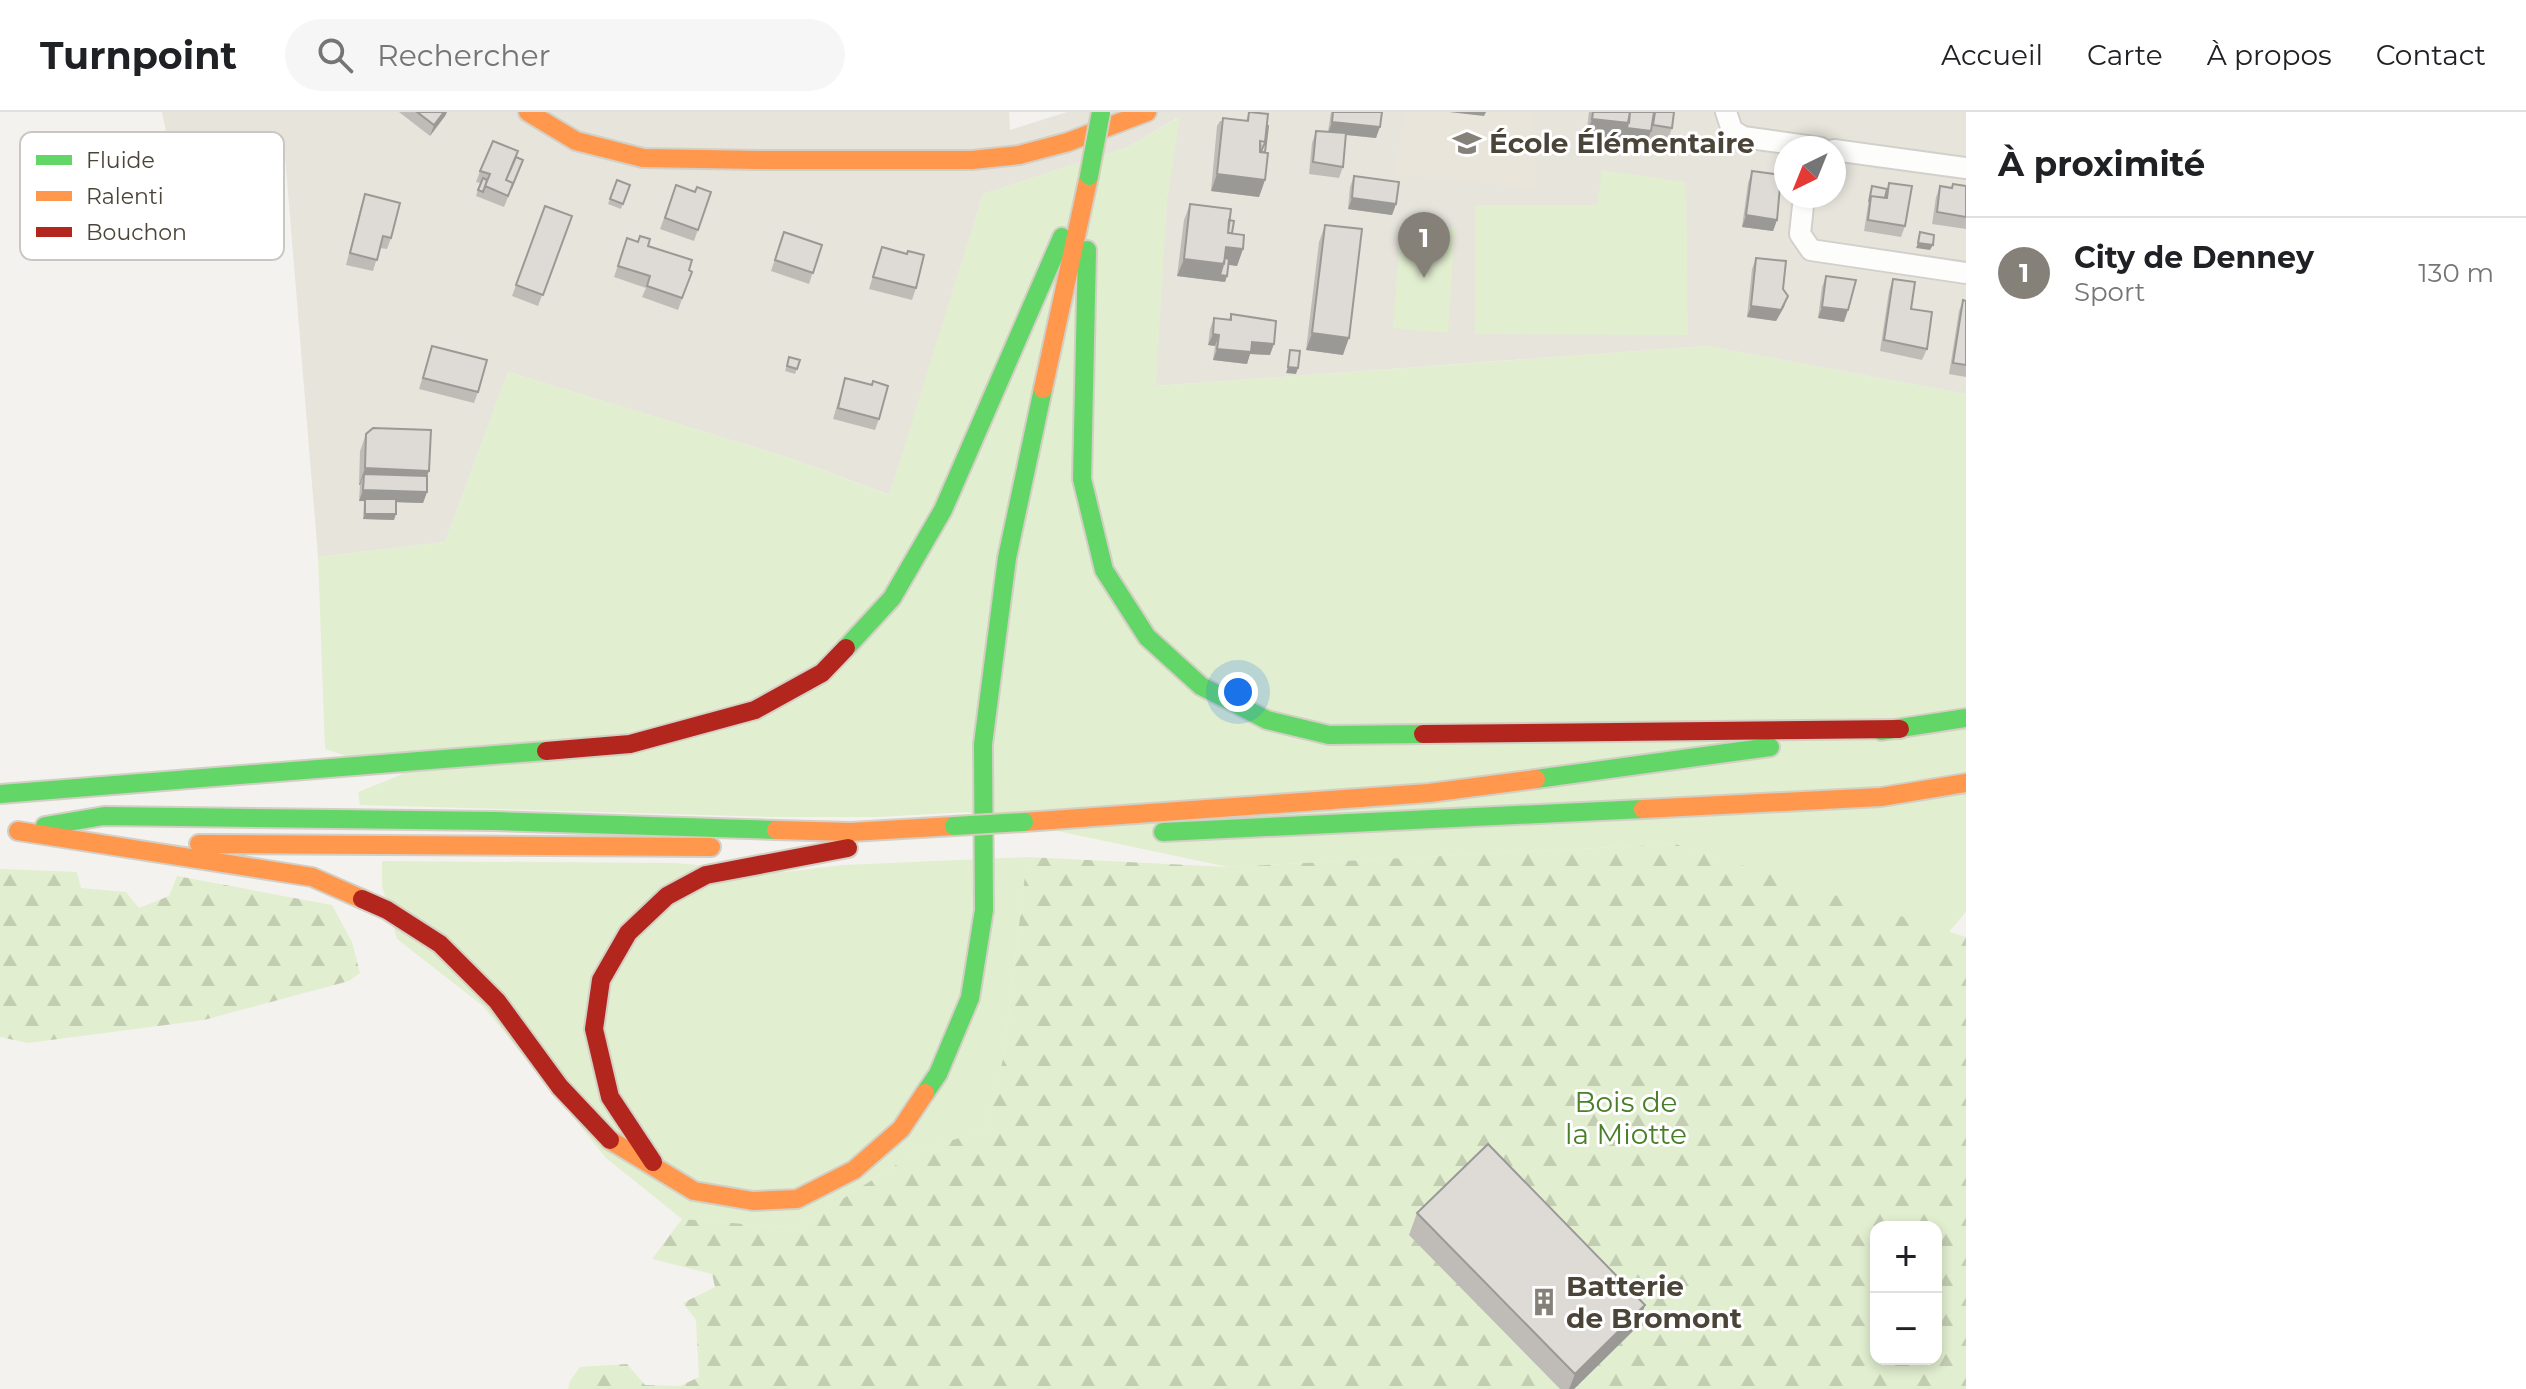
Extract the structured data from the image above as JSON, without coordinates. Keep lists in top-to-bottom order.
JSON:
{
  "parks": ["Bois de la Miotte"],
  "places": {
    "school or university": ["École Élémentaire"],
    "building": ["Batterie de Bromont"]
  },
  "legend": ["Fluide", "Ralenti", "Bouchon"],
  "north": "bottom left",
  "page": {
    "header": "Turnpoint",
    "search": "Rechercher",
    "nav": [
      "Accueil",
      "Carte",
      "À propos",
      "Contact"
    ],
    "heading": "À proximité",
    "pins": "1",
    "list": [
      {
        "mark": "1",
        "name": "City de Denney",
        "note": "Sport",
        "value": "130 m"
      }
    ],
    "map_buttons": ["+", "−"]
  }
}
